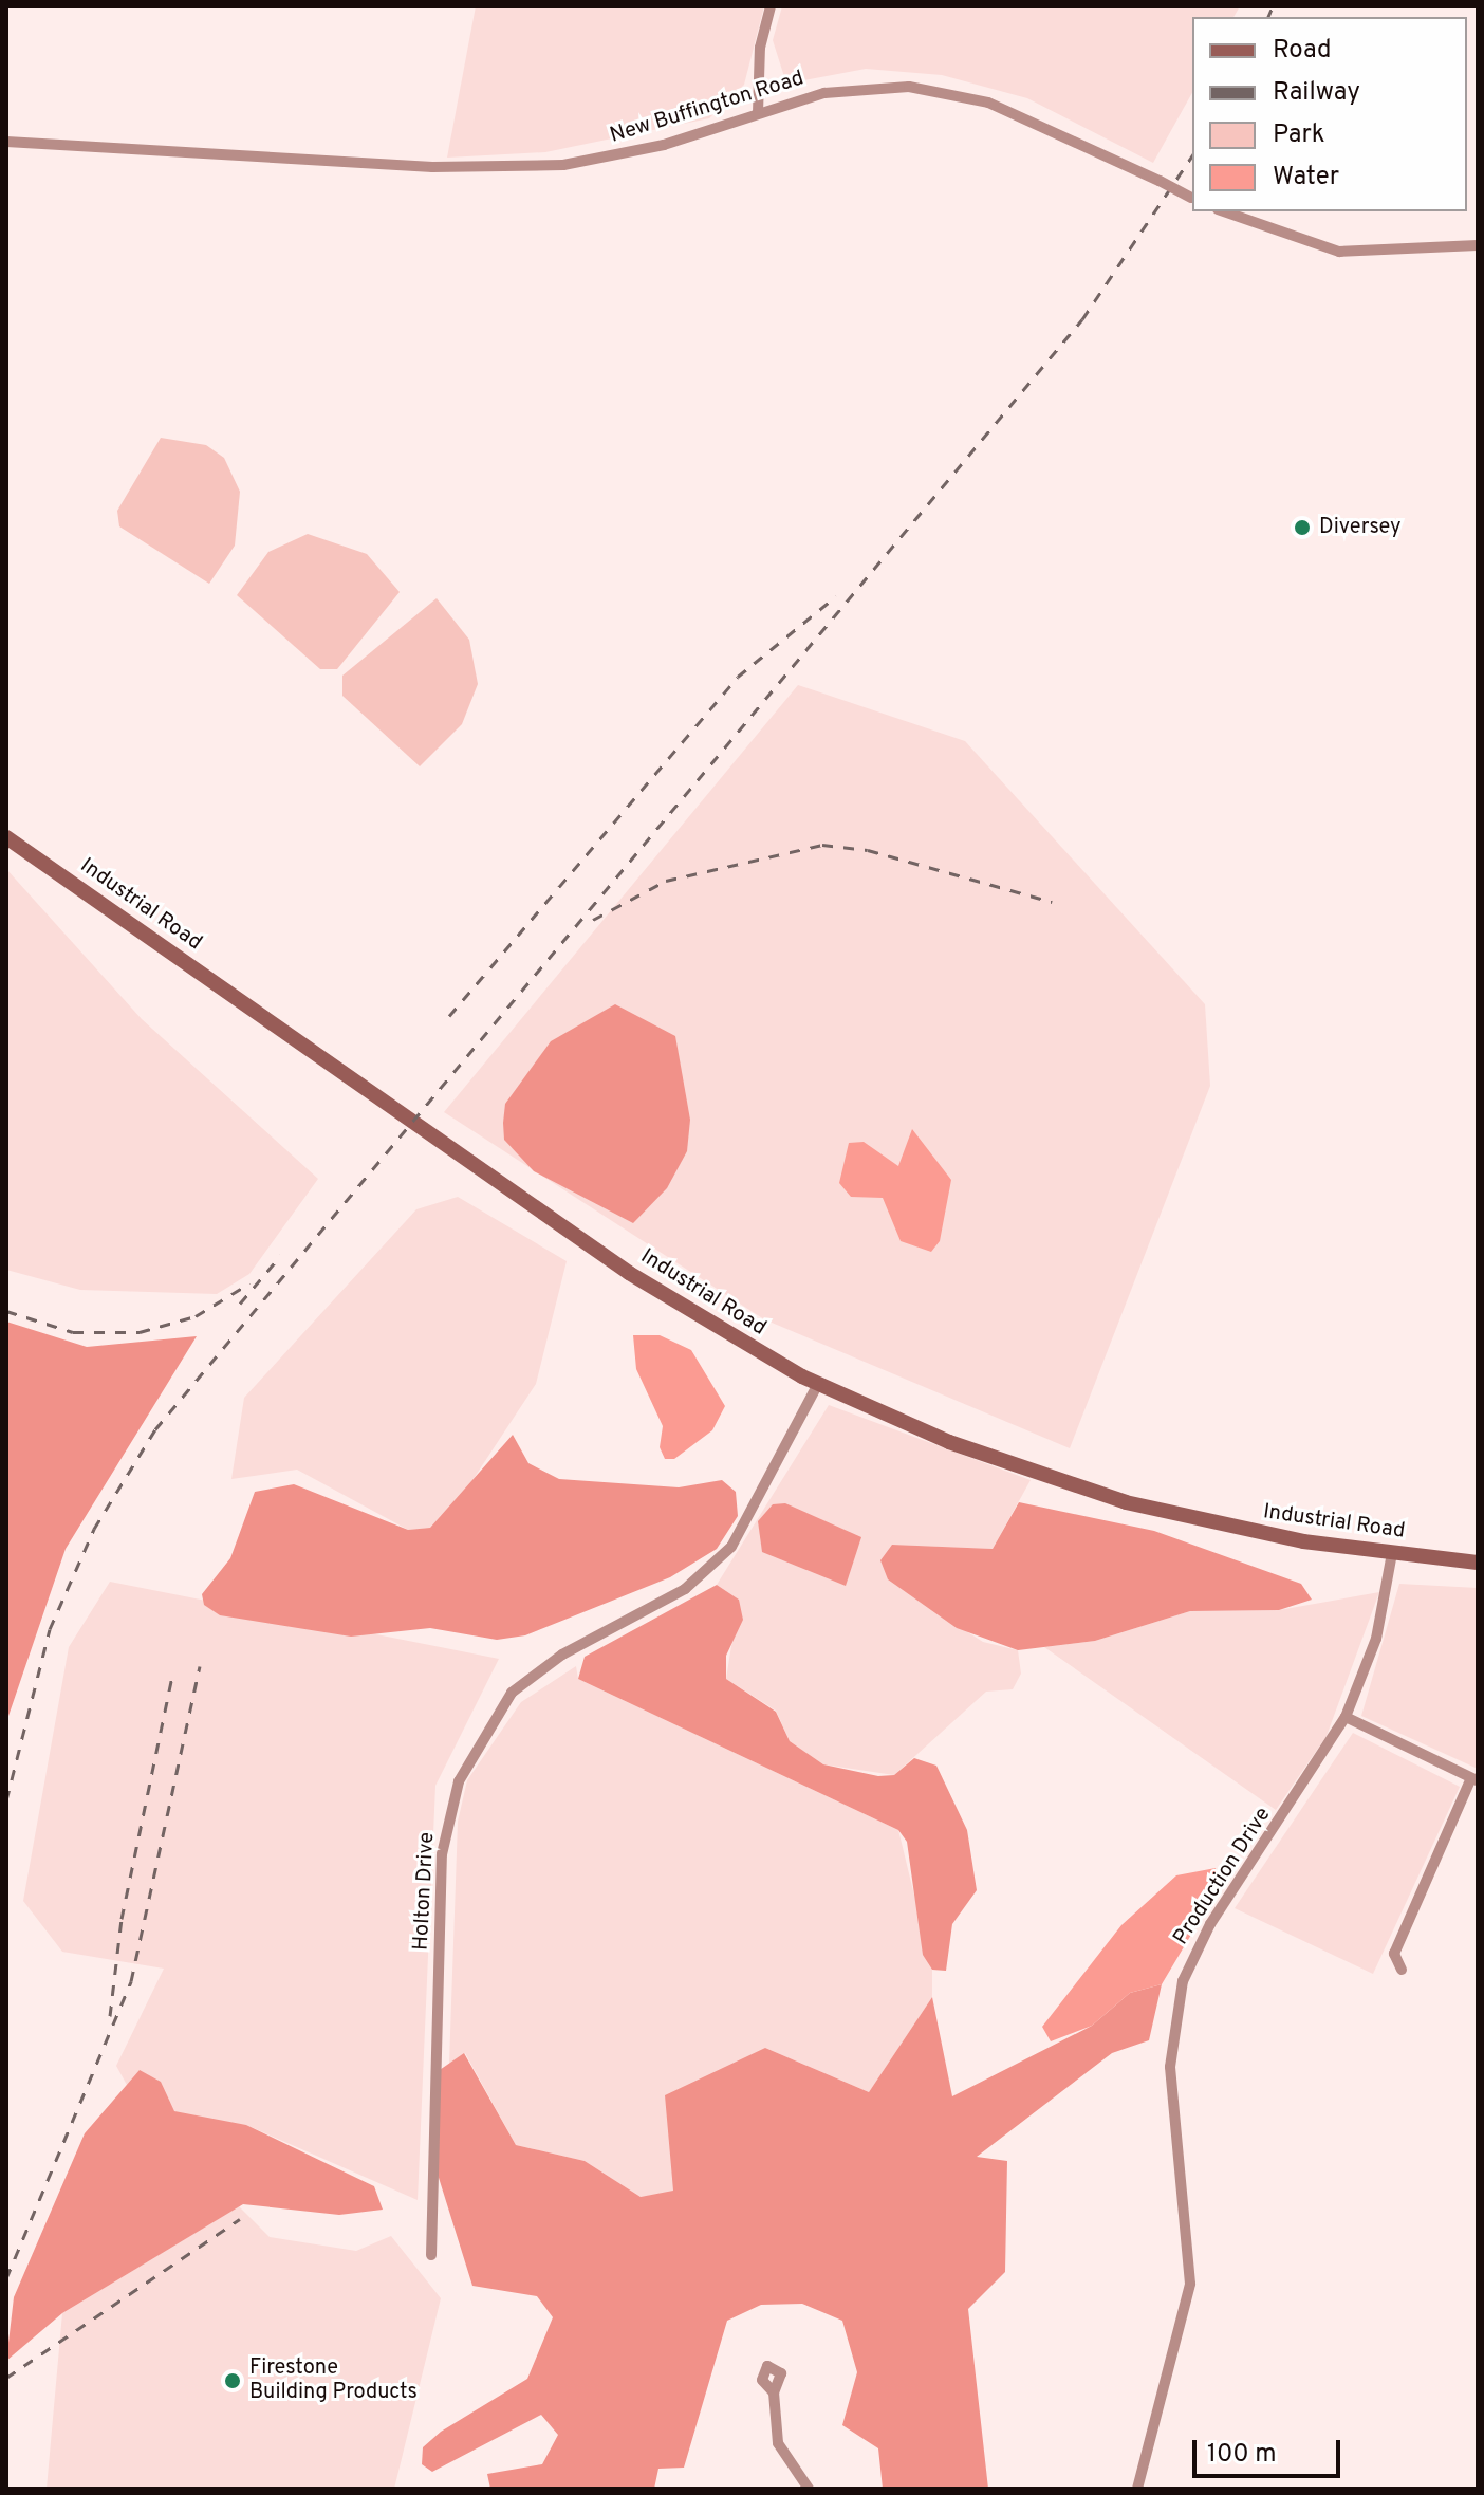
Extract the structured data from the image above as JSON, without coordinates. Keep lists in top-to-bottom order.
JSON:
{
  "streets": {
    "main road": ["Industrial Road"],
    "street": ["New Buffington Road", "Production Drive", "Holton Drive"]
  },
  "crossings": [
    ["Industrial Road", "Production Drive"],
    ["Industrial Road", "Holton Drive"]
  ],
  "places": ["Diversey", "Firestone Building Products"],
  "legend": [
    "Road",
    "Railway",
    "Park",
    "Water"
  ],
  "scale_bar": "100 m"
}
